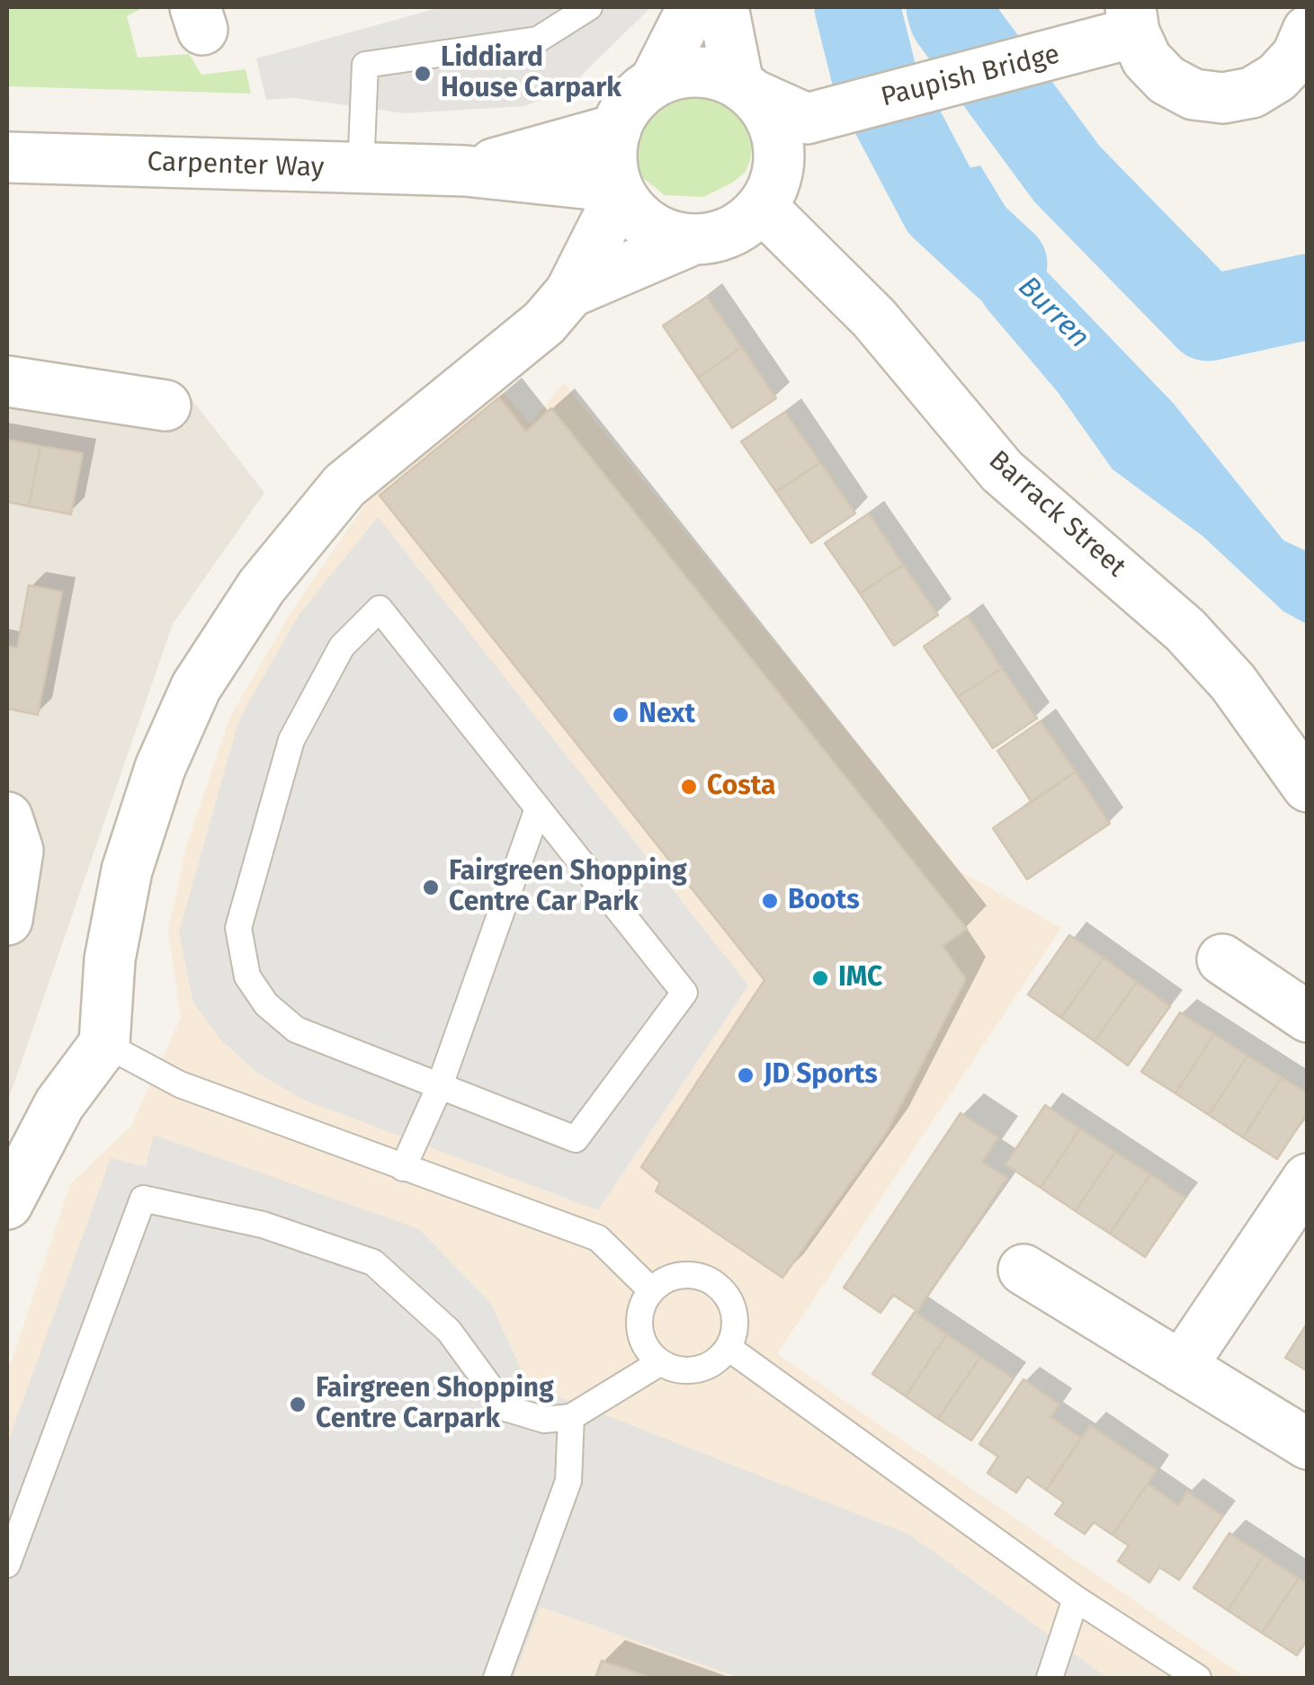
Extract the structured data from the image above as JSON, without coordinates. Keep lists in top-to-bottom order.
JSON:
{
  "streets": {
    "street": ["Paupish Bridge", "Carpenter Way", "Barrack Street"]
  },
  "crossings": [
    ["Carpenter Way", "Barrack Street"]
  ],
  "water": ["Burren"],
  "places": [
    "Liddiard House Carpark",
    "Next",
    "Costa",
    "Fairgreen Shopping Centre Car Park",
    "Boots",
    "IMC",
    "JD Sports",
    "Fairgreen Shopping Centre Carpark"
  ]
}
